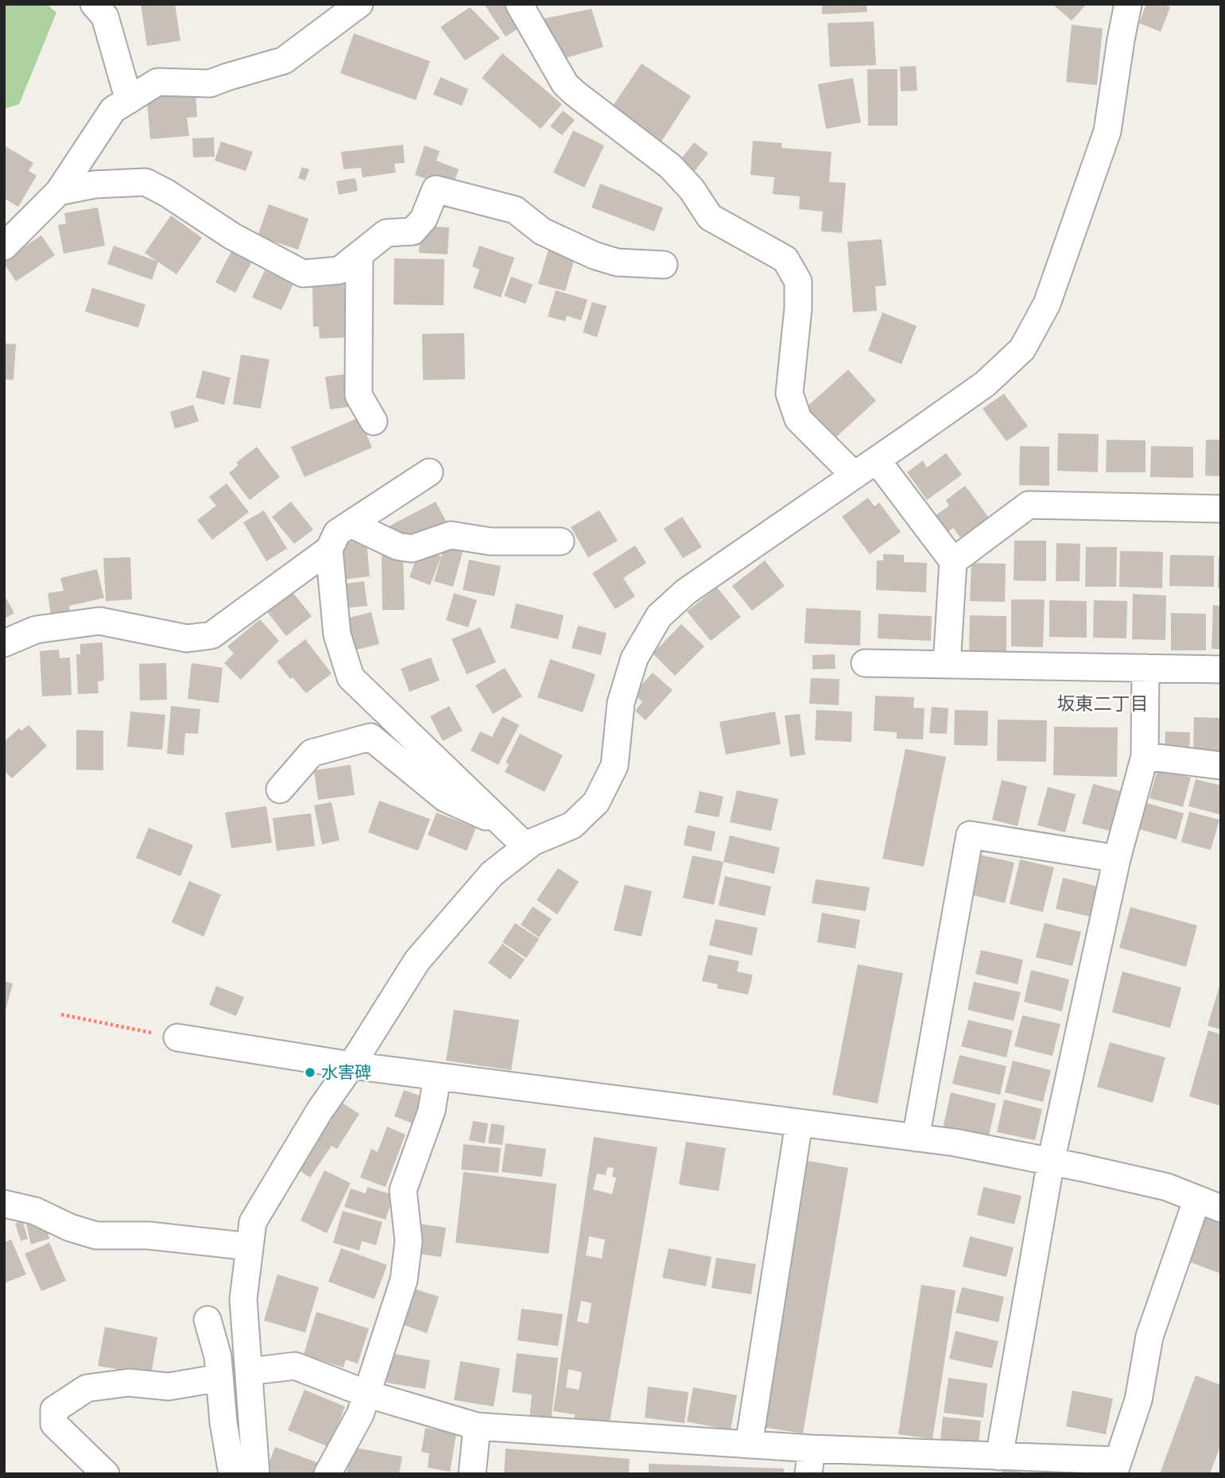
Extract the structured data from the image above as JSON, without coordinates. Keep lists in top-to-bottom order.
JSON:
{
  "districts": ["坂東二丁目"],
  "places": ["水害碑"]
}
